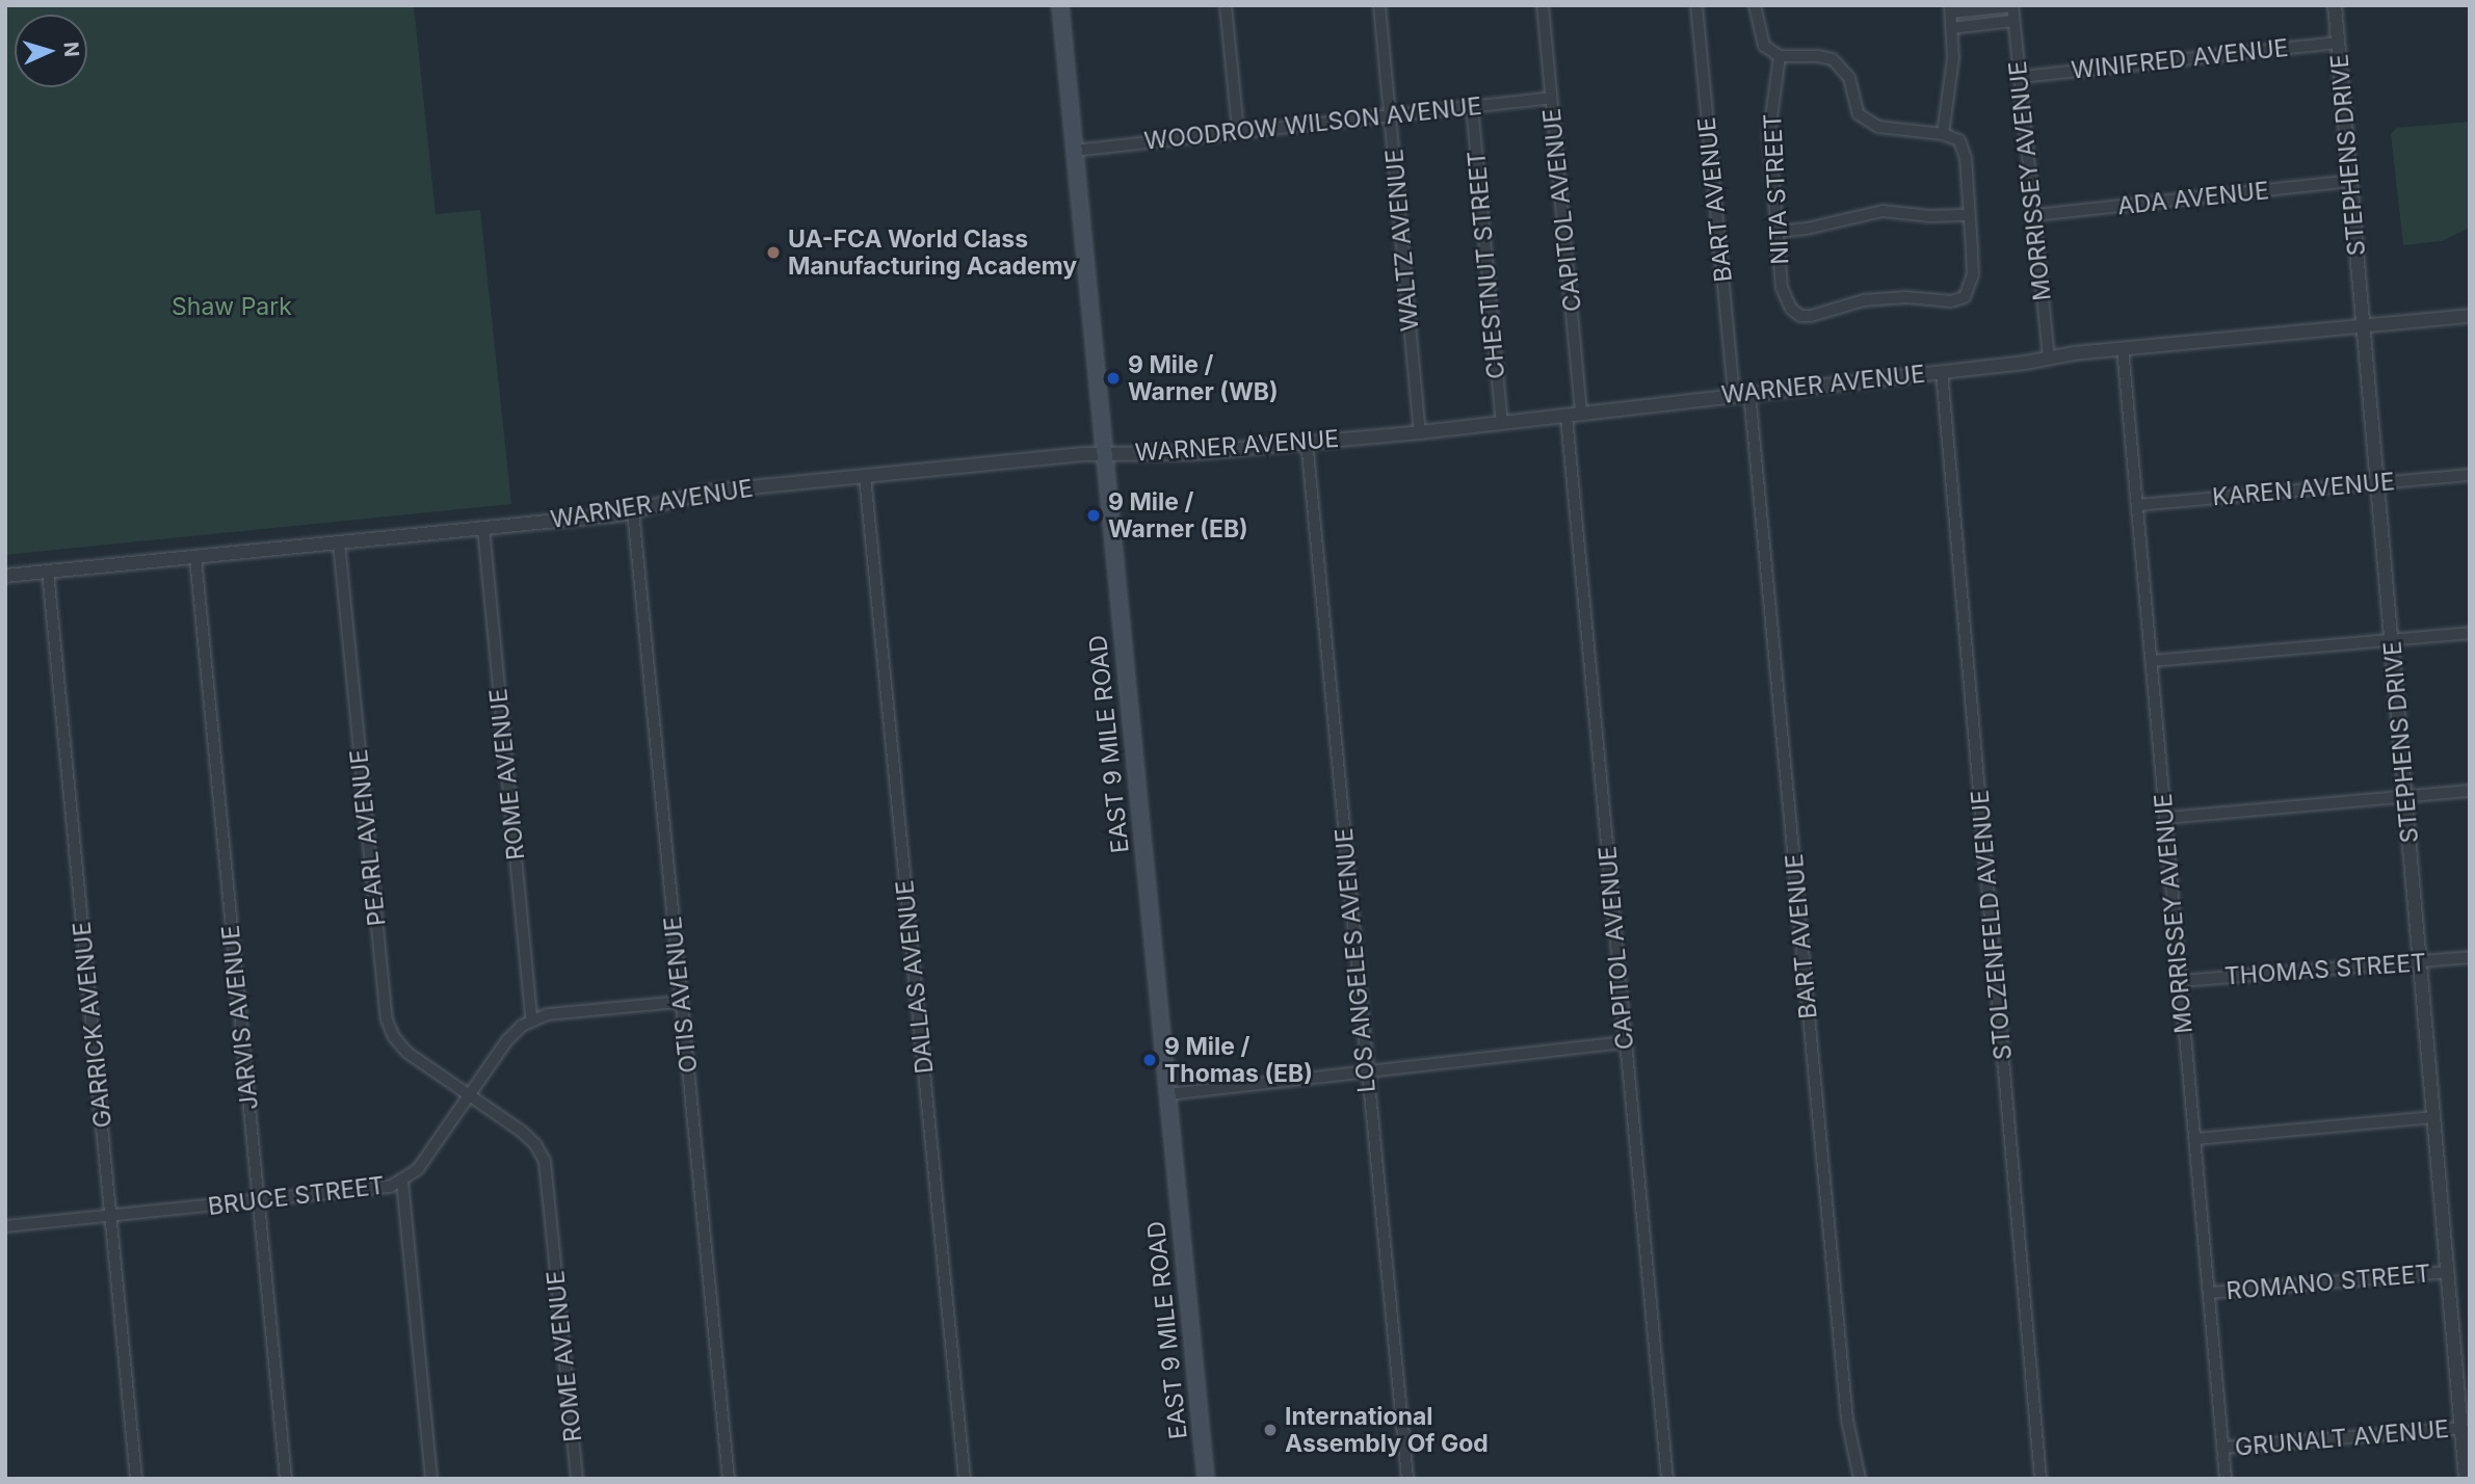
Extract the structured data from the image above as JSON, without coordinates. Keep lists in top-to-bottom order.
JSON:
{
  "streets": {
    "main road": ["EAST 9 MILE ROAD"],
    "street": [
      "WINIFRED AVENUE",
      "WOODROW WILSON AVENUE",
      "STEPHENS DRIVE",
      "MORRISSEY AVENUE",
      "NITA STREET",
      "ADA AVENUE",
      "BART AVENUE",
      "CAPITOL AVENUE",
      "WALTZ AVENUE",
      "CHESTNUT STREET",
      "WARNER AVENUE",
      "KAREN AVENUE",
      "ROME AVENUE",
      "PEARL AVENUE",
      "STOLZENFELD AVENUE",
      "LOS ANGELES AVENUE",
      "THOMAS STREET",
      "DALLAS AVENUE",
      "OTIS AVENUE",
      "JARVIS AVENUE",
      "GARRICK AVENUE",
      "BRUCE STREET",
      "ROMANO STREET",
      "GRUNALT AVENUE"
    ]
  },
  "crossings": [
    ["WINIFRED AVENUE", "STEPHENS DRIVE"],
    ["WINIFRED AVENUE", "MORRISSEY AVENUE"],
    ["WOODROW WILSON AVENUE", "CAPITOL AVENUE"],
    ["WOODROW WILSON AVENUE", "WALTZ AVENUE"],
    ["WOODROW WILSON AVENUE", "CHESTNUT STREET"],
    ["WOODROW WILSON AVENUE", "EAST 9 MILE ROAD"],
    ["STEPHENS DRIVE", "ADA AVENUE"],
    ["STEPHENS DRIVE", "WARNER AVENUE"],
    ["STEPHENS DRIVE", "KAREN AVENUE"],
    ["STEPHENS DRIVE", "THOMAS STREET"],
    ["STEPHENS DRIVE", "ROMANO STREET"],
    ["STEPHENS DRIVE", "GRUNALT AVENUE"],
    ["MORRISSEY AVENUE", "ADA AVENUE"],
    ["MORRISSEY AVENUE", "WARNER AVENUE"],
    ["MORRISSEY AVENUE", "KAREN AVENUE"],
    ["MORRISSEY AVENUE", "THOMAS STREET"],
    ["MORRISSEY AVENUE", "ROMANO STREET"],
    ["MORRISSEY AVENUE", "GRUNALT AVENUE"],
    ["BART AVENUE", "WARNER AVENUE"],
    ["CAPITOL AVENUE", "WARNER AVENUE"],
    ["WALTZ AVENUE", "WARNER AVENUE"],
    ["CHESTNUT STREET", "WARNER AVENUE"],
    ["WARNER AVENUE", "EAST 9 MILE ROAD"],
    ["WARNER AVENUE", "ROME AVENUE"],
    ["WARNER AVENUE", "PEARL AVENUE"],
    ["WARNER AVENUE", "STOLZENFELD AVENUE"],
    ["WARNER AVENUE", "LOS ANGELES AVENUE"],
    ["WARNER AVENUE", "DALLAS AVENUE"],
    ["WARNER AVENUE", "OTIS AVENUE"],
    ["WARNER AVENUE", "JARVIS AVENUE"],
    ["WARNER AVENUE", "GARRICK AVENUE"],
    ["ROME AVENUE", "PEARL AVENUE"],
    ["ROME AVENUE", "BRUCE STREET"],
    ["PEARL AVENUE", "BRUCE STREET"],
    ["JARVIS AVENUE", "BRUCE STREET"],
    ["GARRICK AVENUE", "BRUCE STREET"]
  ],
  "parks": ["Shaw Park"],
  "places": [
    "UA-FCA World Class Manufacturing Academy",
    "9 Mile / Warner (WB)",
    "9 Mile / Warner (EB)",
    "9 Mile / Thomas (EB)",
    "International Assembly Of God"
  ],
  "north": "right"
}
